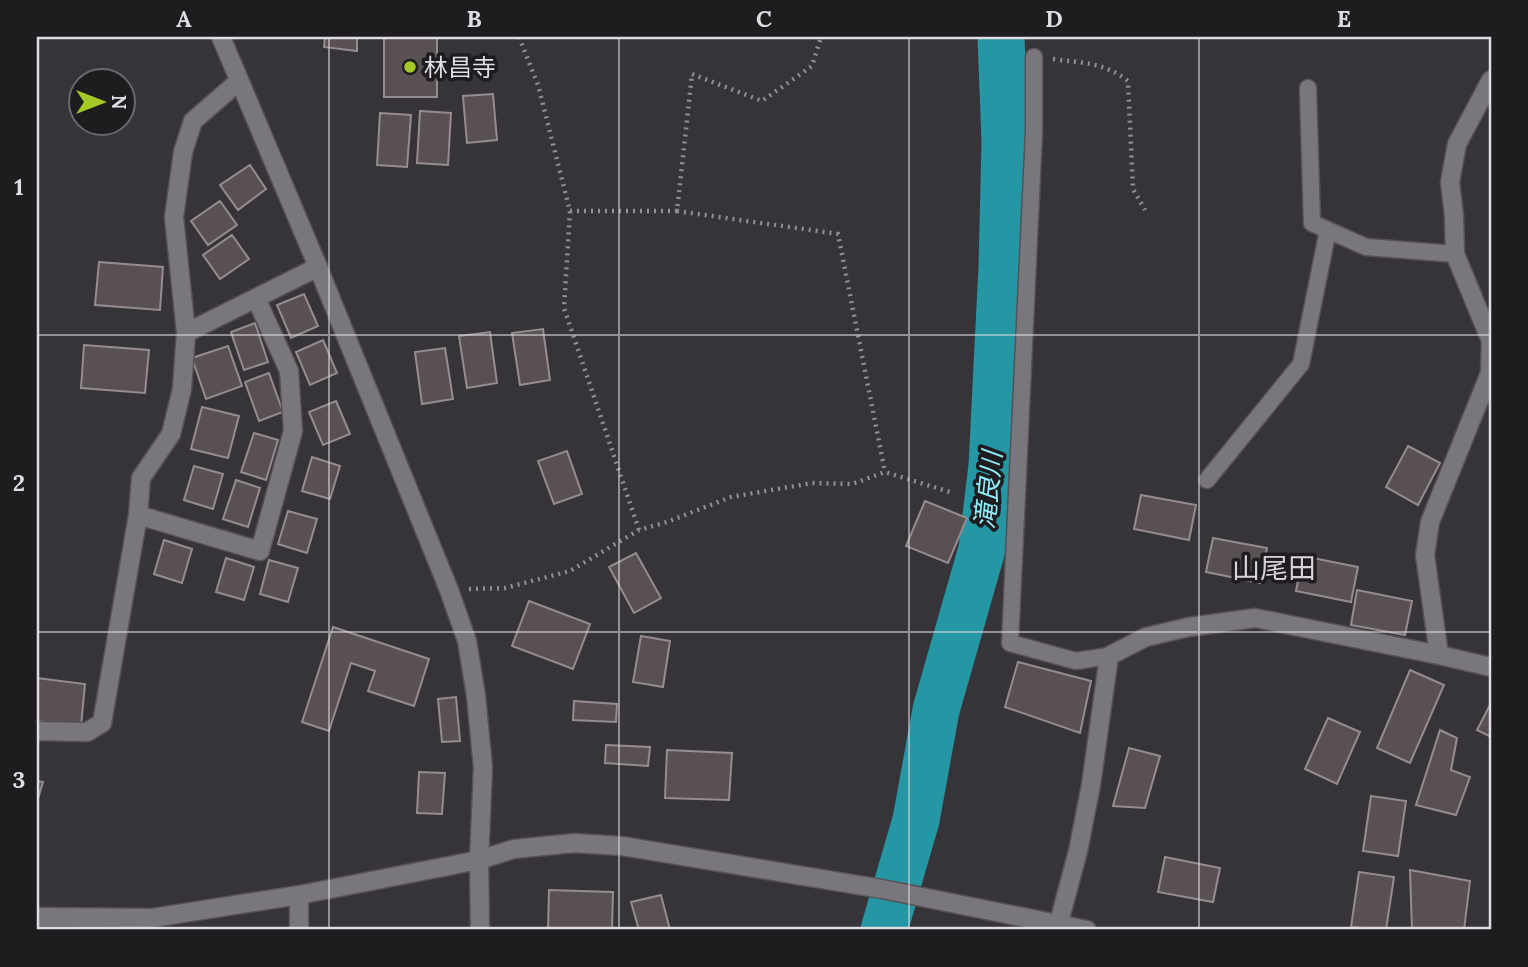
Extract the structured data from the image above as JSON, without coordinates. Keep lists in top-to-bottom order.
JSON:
{
  "districts": ["山尾田"],
  "water": ["滝良川"],
  "places": ["林昌寺"],
  "north": "right",
  "grid": {
    "columns": [
      "A",
      "B",
      "C",
      "D",
      "E"
    ],
    "rows": ["1", "2", "3"]
  }
}
